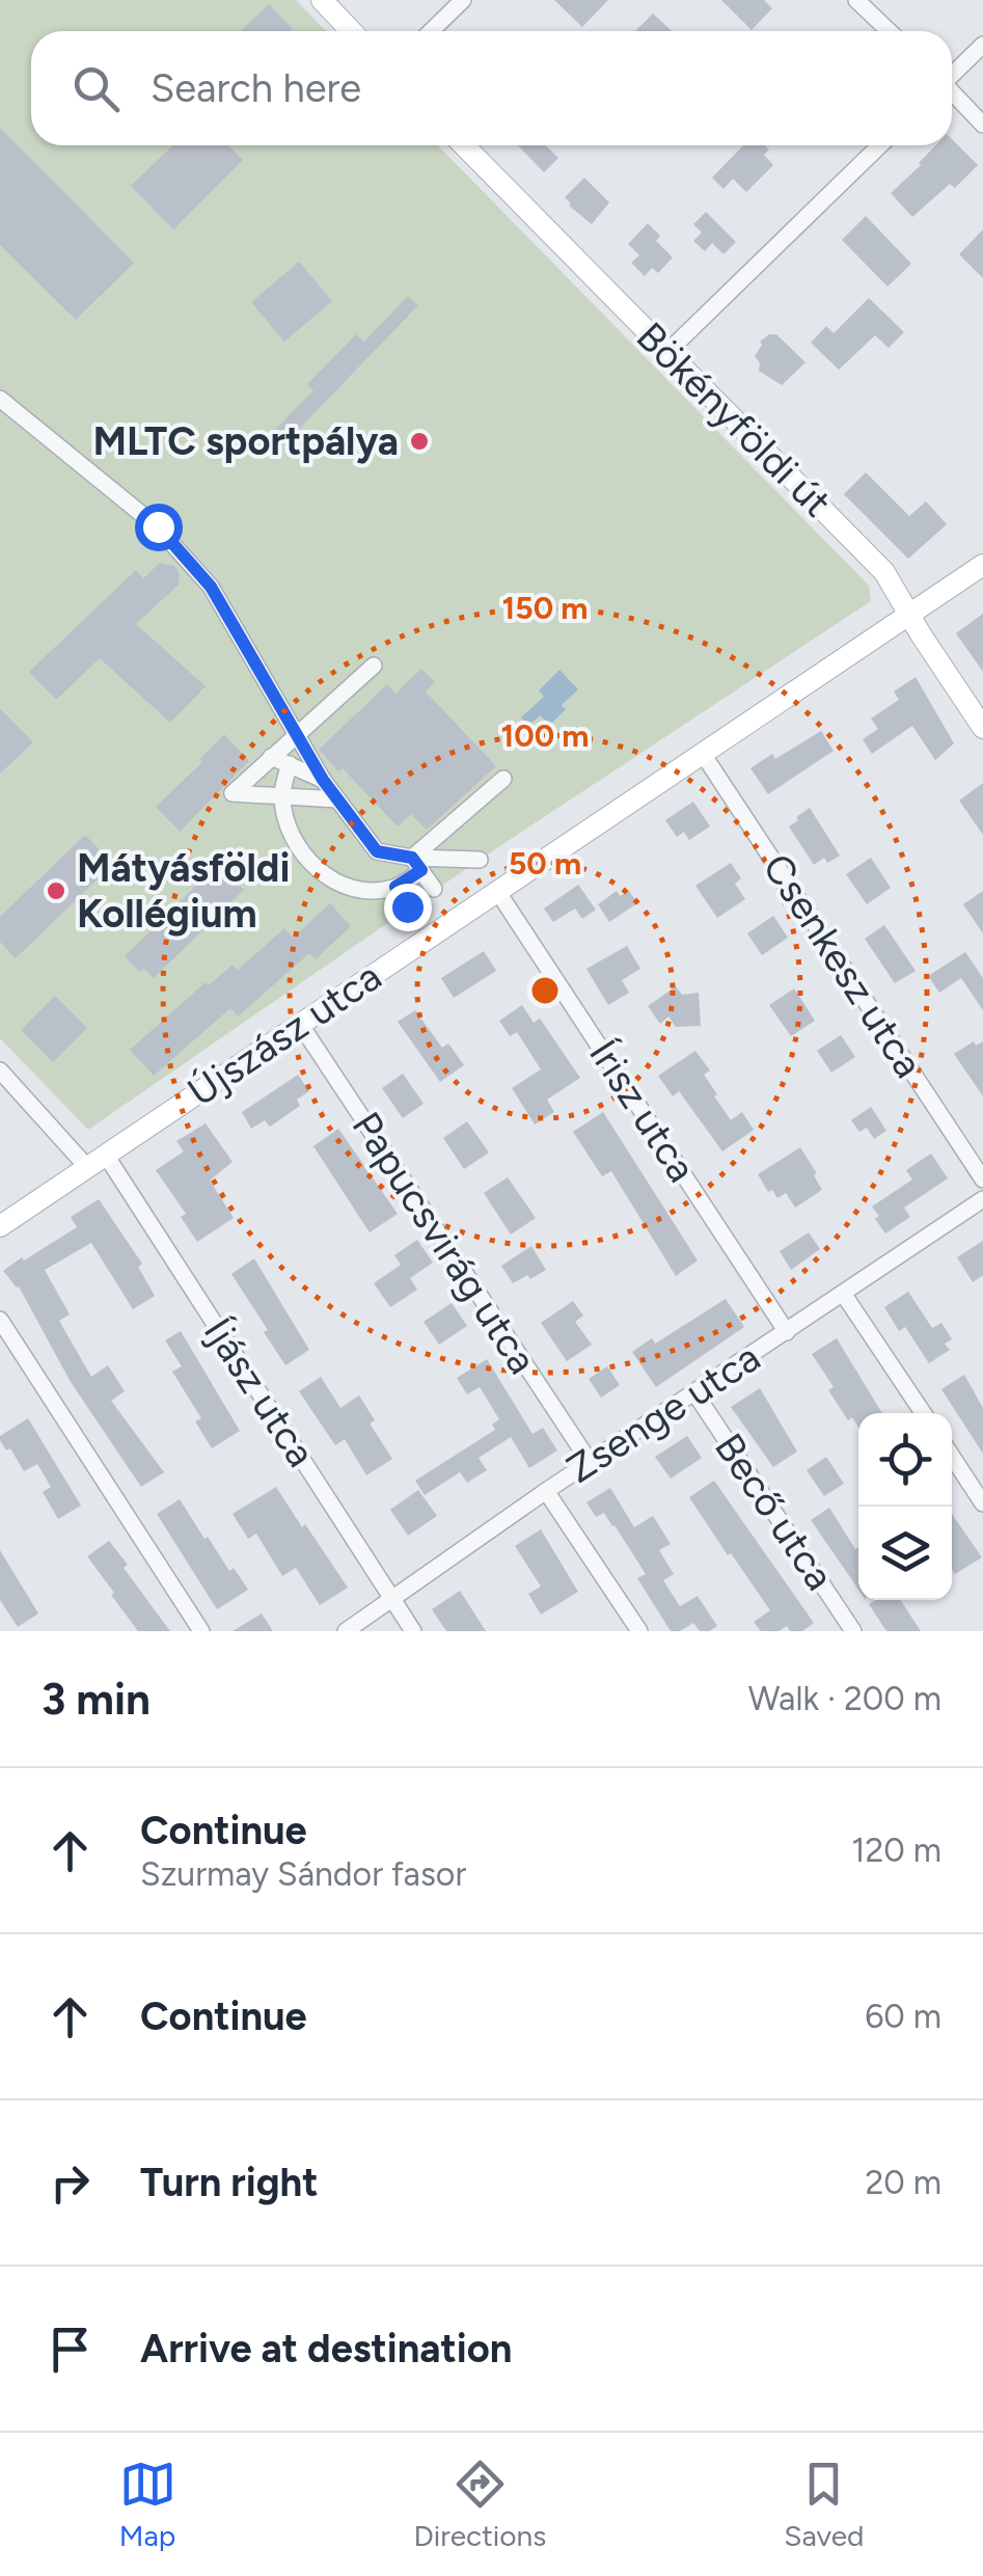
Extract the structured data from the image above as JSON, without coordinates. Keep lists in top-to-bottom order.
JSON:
{
  "streets": {
    "street": [
      "Bökényföldi út",
      "Csenkesz utca",
      "Újszász utca",
      "Írisz utca",
      "Papucsvirág utca",
      "Íjász utca",
      "Zsenge utca",
      "Becő utca"
    ]
  },
  "crossings": [
    ["Bökényföldi út", "Újszász utca"],
    ["Csenkesz utca", "Újszász utca"],
    ["Újszász utca", "Írisz utca"],
    ["Újszász utca", "Papucsvirág utca"],
    ["Újszász utca", "Íjász utca"],
    ["Írisz utca", "Zsenge utca"],
    ["Papucsvirág utca", "Zsenge utca"],
    ["Íjász utca", "Zsenge utca"],
    ["Zsenge utca", "Becő utca"]
  ],
  "places": ["MLTC sportpálya", "Mátyásföldi Kollégium"],
  "page": {
    "search": "Search here",
    "heading": ["3 min", "Walk · 200 m"],
    "list": [
      ["Continue", "Szurmay Sándor fasor", "120 m"],
      ["Continue", "60 m"],
      ["Turn right", "20 m"],
      "Arrive at destination"
    ],
    "nav": ["Map", "Directions", "Saved"]
  },
  "rings": ["150 m", "100 m", "50 m"]
}
